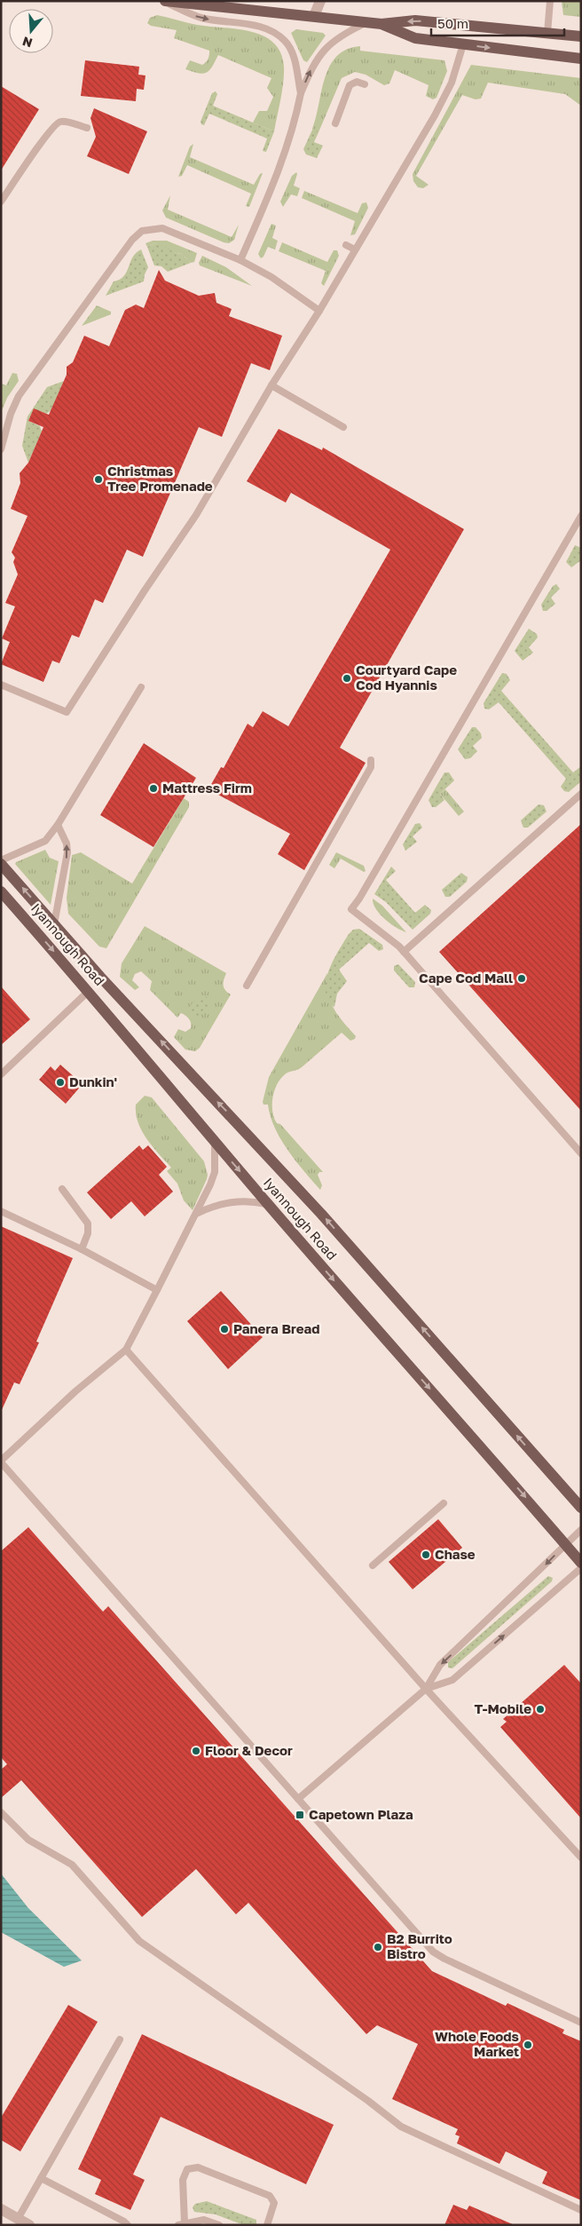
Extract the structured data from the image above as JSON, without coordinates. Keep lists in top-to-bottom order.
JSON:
{
  "streets": {
    "main road": ["Iyannough Road"]
  },
  "places": {
    "other": [
      "Christmas Tree Promenade",
      "Courtyard Cape Cod Hyannis",
      "Mattress Firm",
      "Cape Cod Mall",
      "Dunkin'",
      "Panera Bread",
      "Chase",
      "T-Mobile",
      "Floor & Decor",
      "B2 Burrito Bistro",
      "Whole Foods Market"
    ],
    "transit": ["Capetown Plaza"]
  },
  "scale_bar": "50 m",
  "north": "bottom"
}
